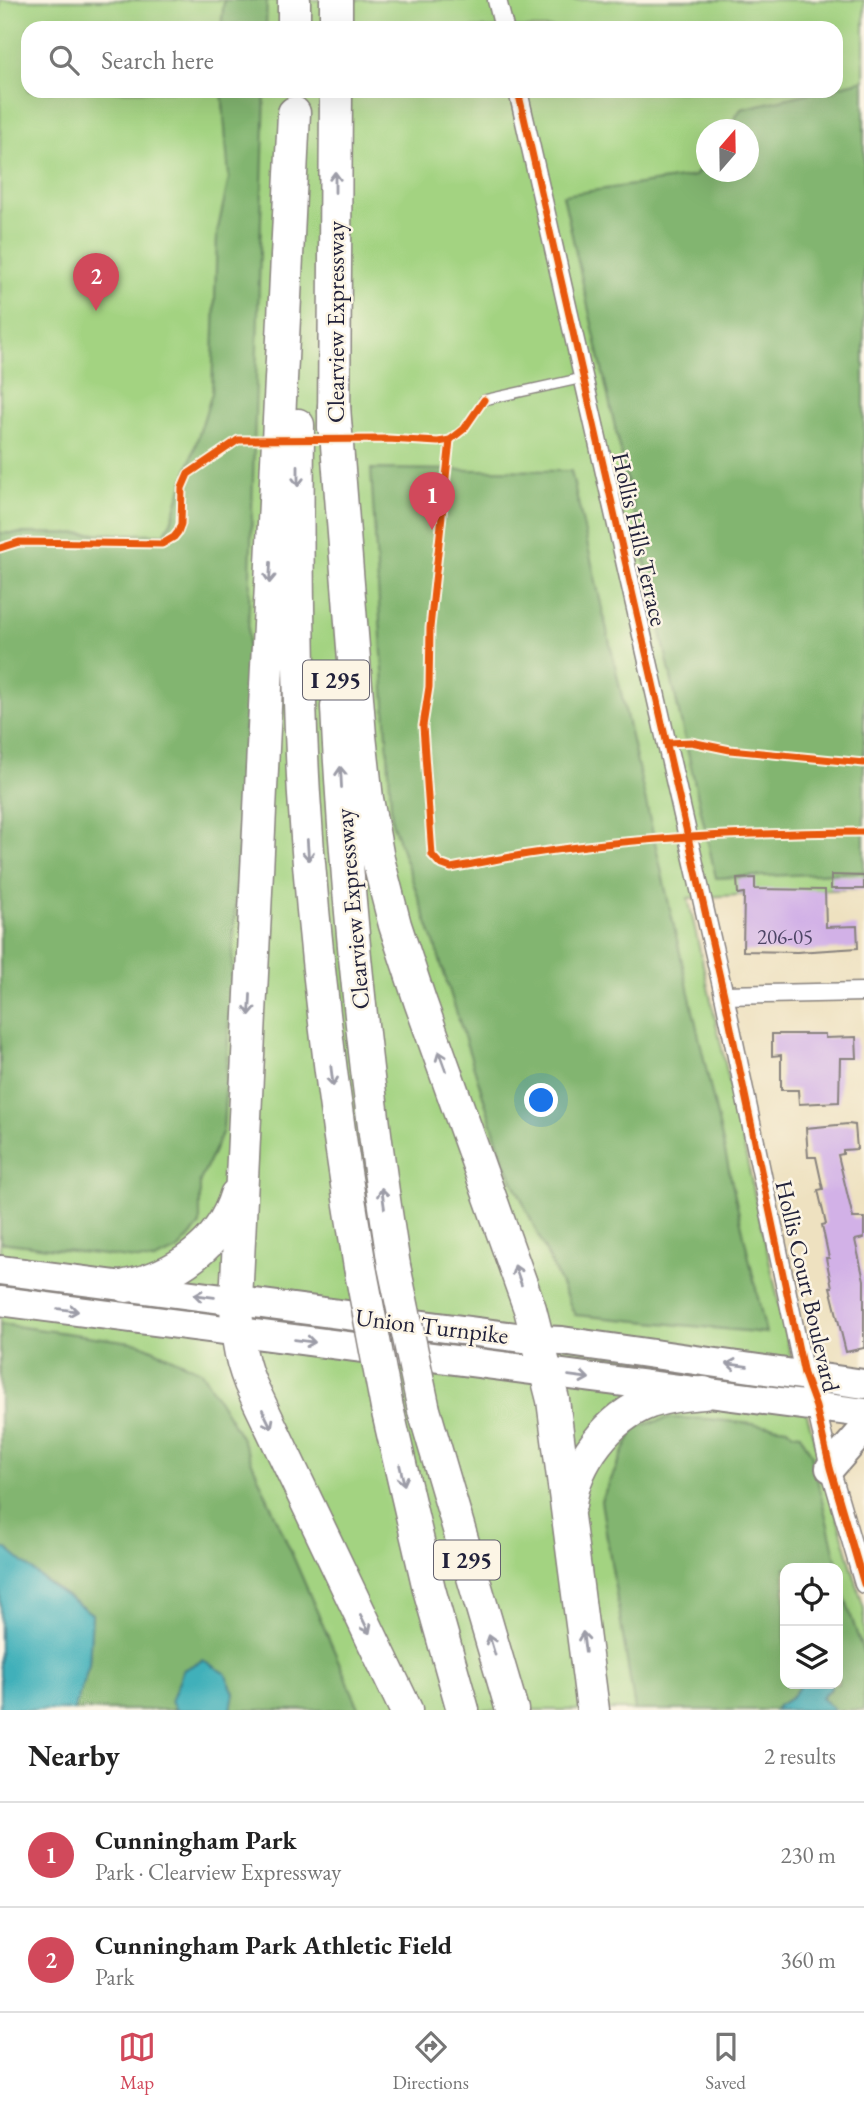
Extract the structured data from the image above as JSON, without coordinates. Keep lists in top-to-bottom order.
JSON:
{
  "streets": {
    "highway": ["Clearview Expressway", "I 295"],
    "main road": ["Union Turnpike"],
    "street": ["Hollis Hills Terrace", "Hollis Court Boulevard"]
  },
  "crossings": [
    ["Hollis Hills Terrace", "Hollis Court Boulevard"],
    ["Hollis Court Boulevard", "Union Turnpike"]
  ],
  "house_numbers": ["206-05"],
  "north": "top",
  "page": {
    "search": "Search here",
    "pins": ["2", "1"],
    "heading": ["Nearby", "2 results"],
    "list": [
      {
        "mark": "1",
        "name": "Cunningham Park",
        "note": "Park · Clearview Expressway",
        "value": "230 m"
      },
      {
        "mark": "2",
        "name": "Cunningham Park Athletic Field",
        "note": "Park",
        "value": "360 m"
      }
    ],
    "nav": ["Map", "Directions", "Saved"]
  }
}
